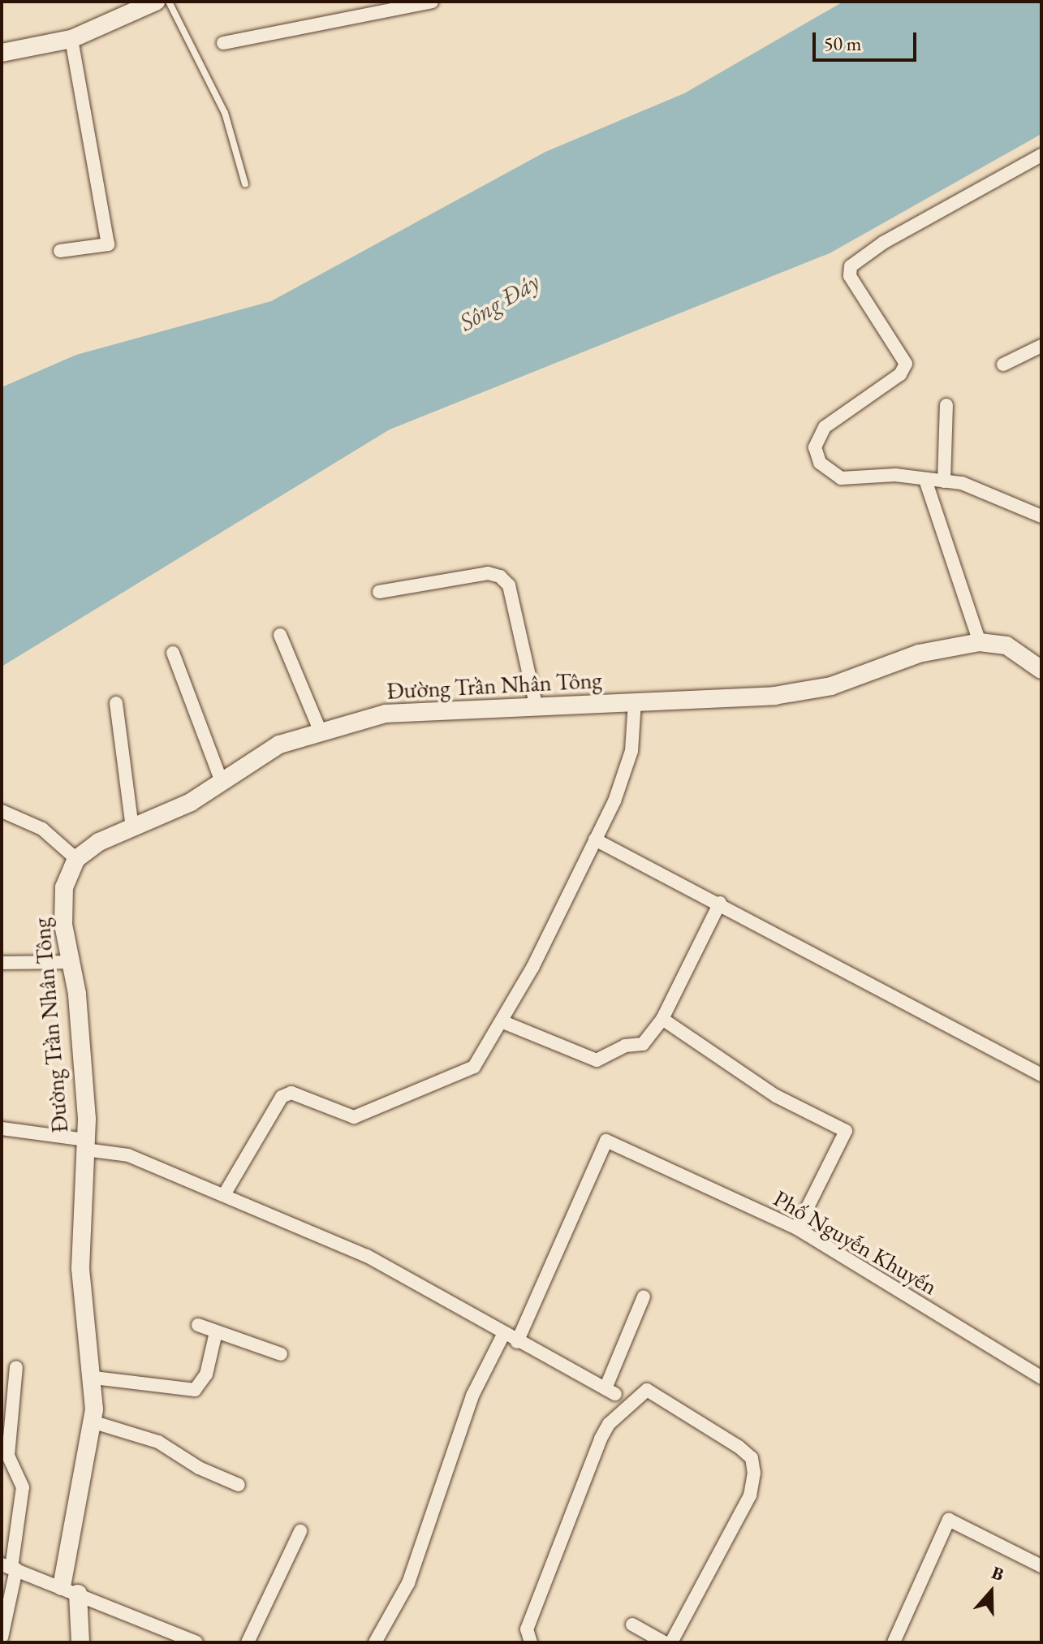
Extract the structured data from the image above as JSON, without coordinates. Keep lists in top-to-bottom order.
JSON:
{
  "streets": {
    "street": ["Đường Trần Nhân Tông", "Phố Nguyễn Khuyến"]
  },
  "water": ["Sông Đáy"],
  "scale_bar": "50 m",
  "north": "top"
}
